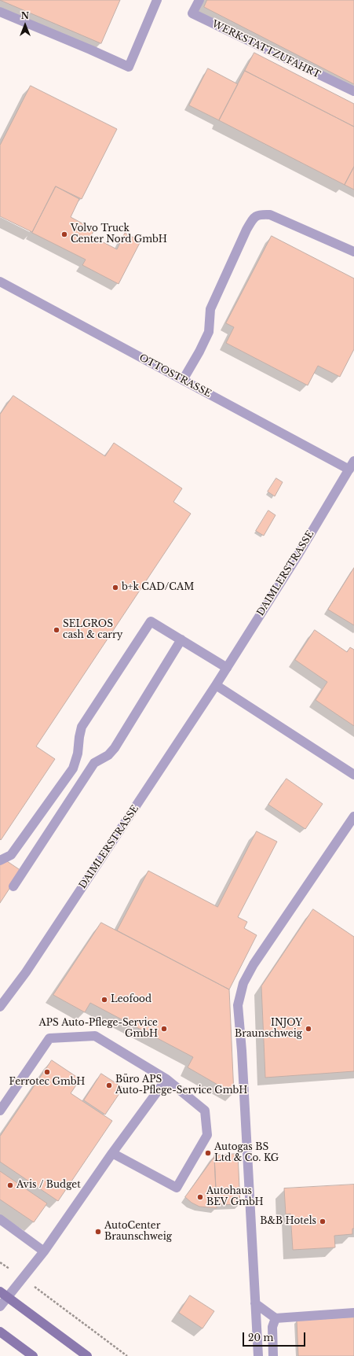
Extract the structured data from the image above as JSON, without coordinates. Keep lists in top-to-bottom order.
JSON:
{
  "streets": {
    "street": ["WERKSTATTZUFAHRT", "OTTOSTRASSE", "DAIMLERSTRASSE"]
  },
  "crossings": [
    ["OTTOSTRASSE", "DAIMLERSTRASSE"]
  ],
  "places": [
    "Volvo Truck Center Nord GmbH",
    "b+k CAD/CAM",
    "SELGROS cash & carry",
    "Leofood",
    "APS Auto-Pflege-Service GmbH",
    "INJOY Braunschweig",
    "Ferrotec GmbH",
    "Büro APS Auto-Pflege-Service GmbH",
    "Autogas BS Ltd & Co. KG",
    "Avis / Budget",
    "Autohaus BEV GmbH",
    "B&B Hotels",
    "AutoCenter Braunschweig"
  ],
  "scale_bar": "20 m",
  "north": "top"
}
